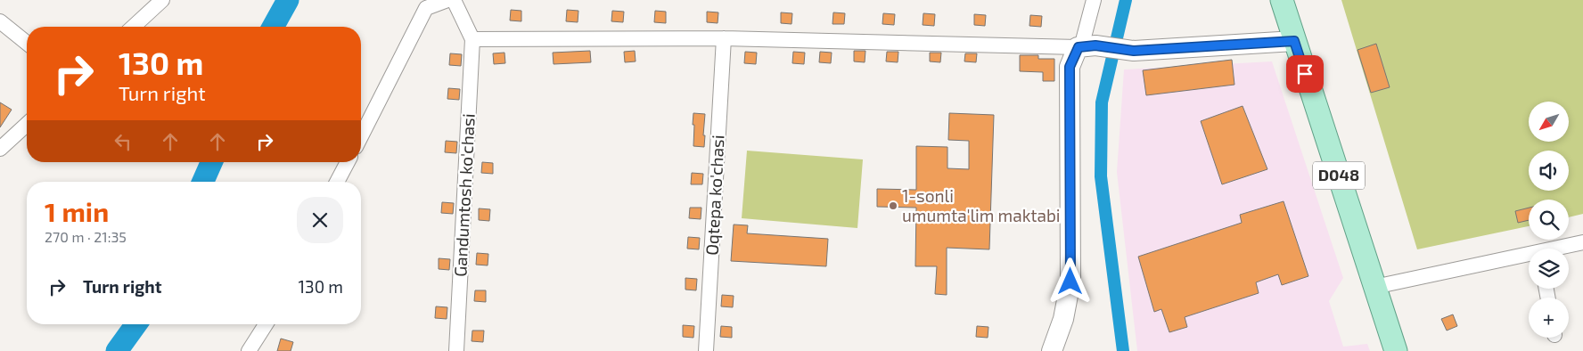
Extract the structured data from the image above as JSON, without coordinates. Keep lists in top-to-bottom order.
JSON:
{
  "streets": {
    "main road": ["D048"],
    "street": ["Gandumtosh ko'chasi", "Oqtepa ko'chasi"]
  },
  "places": ["1-sonli umumta'lim maktabi"],
  "north": "bottom left",
  "page": {
    "turn": ["130 m", "Turn right"],
    "map_buttons": "+",
    "heading": ["1 min", "270 m · 21:35"],
    "list": [
      {
        "name": "Turn right",
        "value": "130 m"
      }
    ]
  }
}
